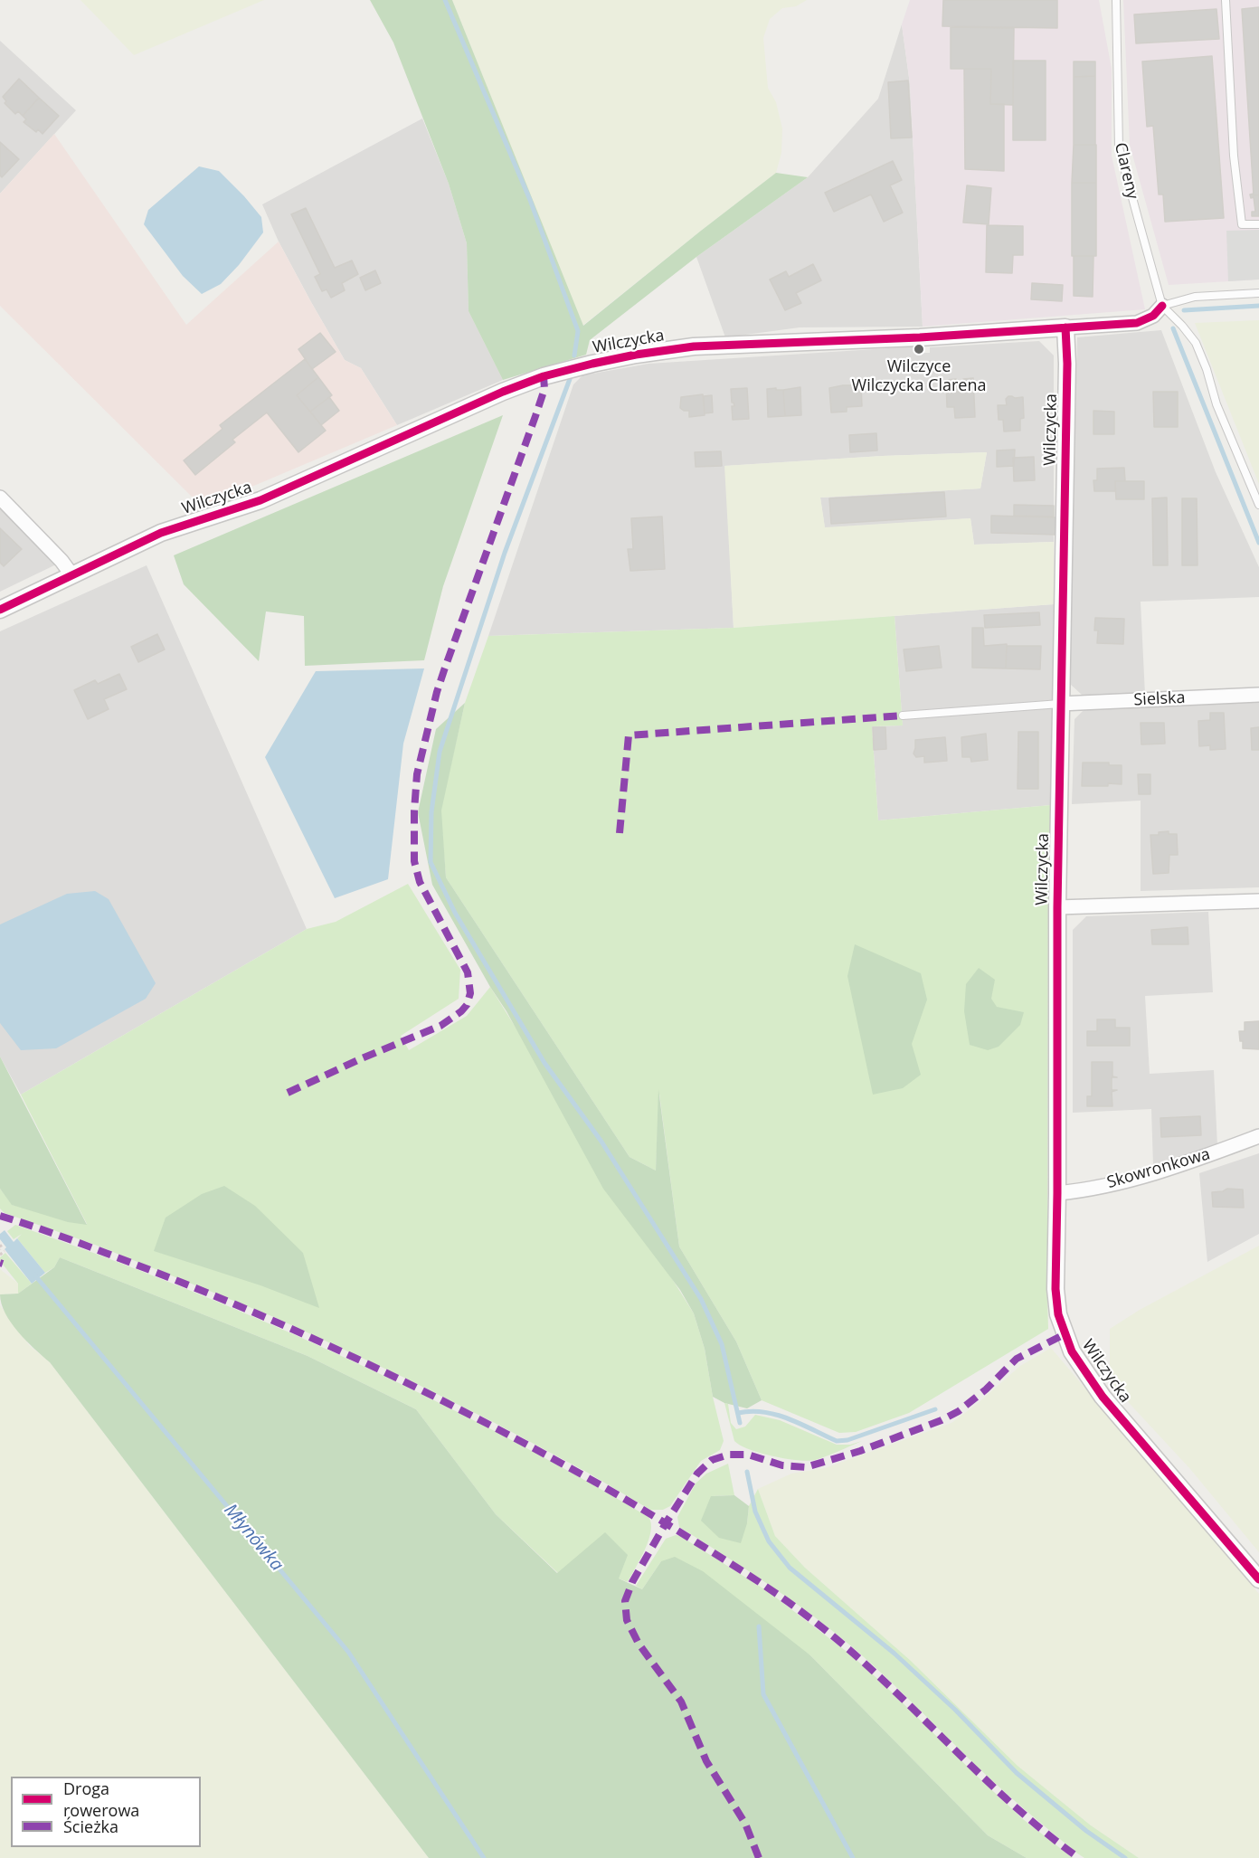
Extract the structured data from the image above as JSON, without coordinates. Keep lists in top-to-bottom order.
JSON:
{
  "streets": {
    "street": ["Wilczycka", "Sielska", "Skowronkowa"],
    "lane": ["Clareny"]
  },
  "crossings": [
    ["Wilczycka", "Sielska"],
    ["Wilczycka", "Skowronkowa"]
  ],
  "water": ["Młynówka"],
  "places": ["Wilczyce Wilczycka Clarena"],
  "legend": ["Droga rowerowa", "Ścieżka"]
}
